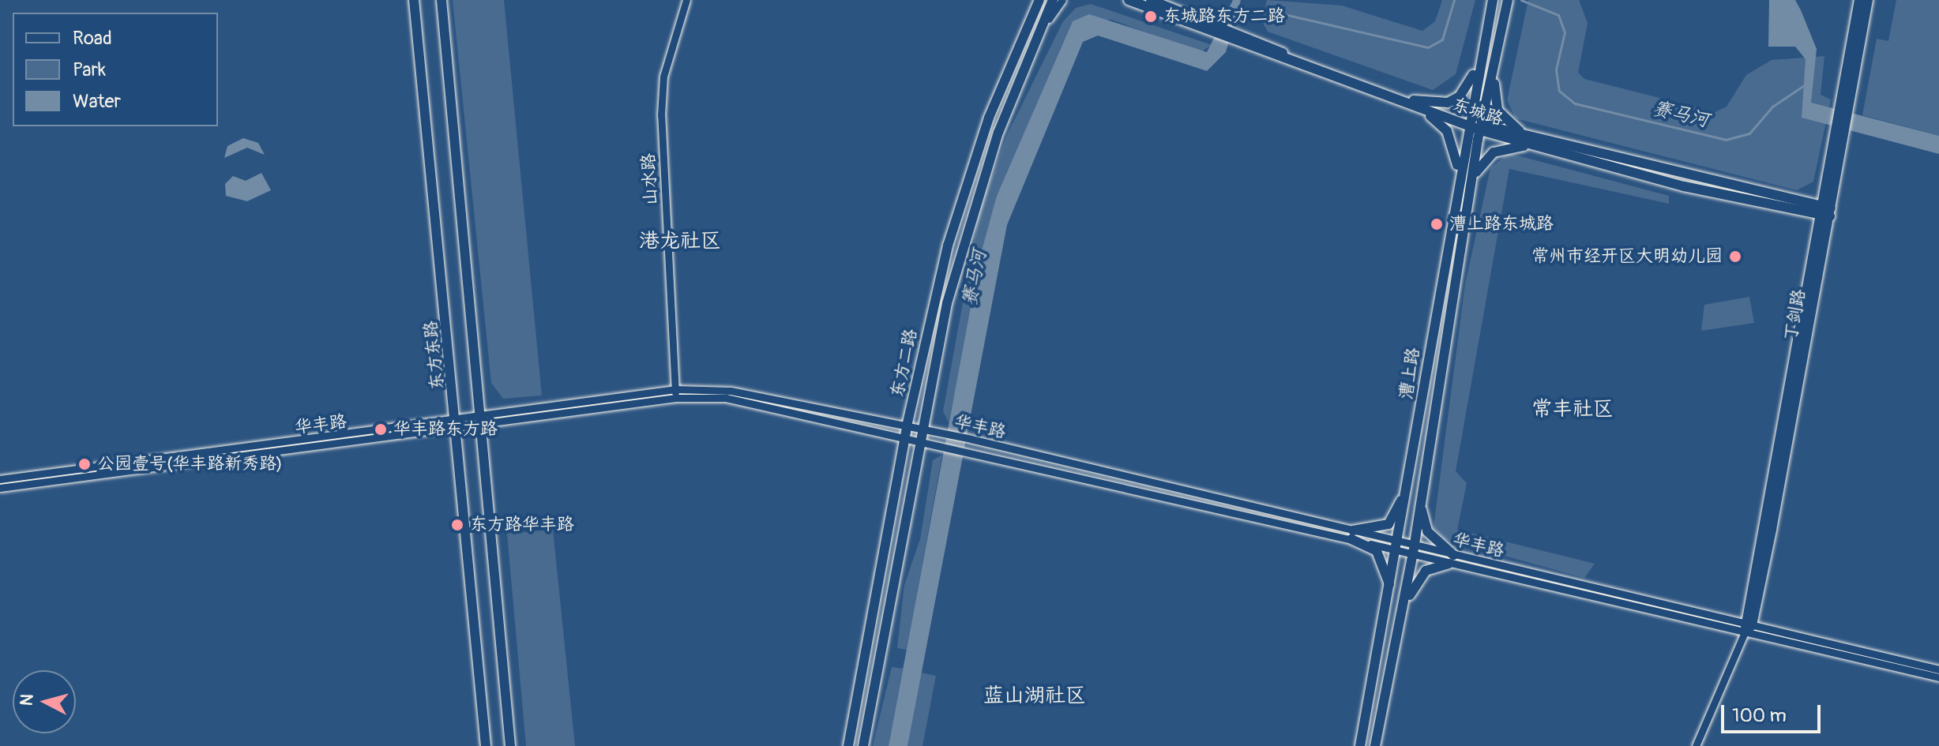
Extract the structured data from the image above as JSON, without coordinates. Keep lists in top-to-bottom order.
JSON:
{
  "streets": {
    "main road": [
      "东城路",
      "丁剑路",
      "东方东路",
      "东方二路",
      "漕上路"
    ],
    "street": ["山水路", "华丰路"]
  },
  "crossings": [
    ["东城路", "丁剑路"],
    ["东城路", "漕上路"],
    ["山水路", "华丰路"],
    ["丁剑路", "华丰路"],
    ["东方东路", "华丰路"],
    ["东方二路", "华丰路"],
    ["漕上路", "华丰路"]
  ],
  "districts": ["港龙社区", "常丰社区", "蓝山湖社区"],
  "water": ["赛马河"],
  "places": [
    "东城路东方二路",
    "漕上路东城路",
    "常州市经开区大明幼儿园",
    "华丰路东方路",
    "公园壹号(华丰路新秀路)",
    "东方路华丰路"
  ],
  "legend": ["Road", "Park", "Water"],
  "scale_bar": "100 m",
  "north": "left"
}
